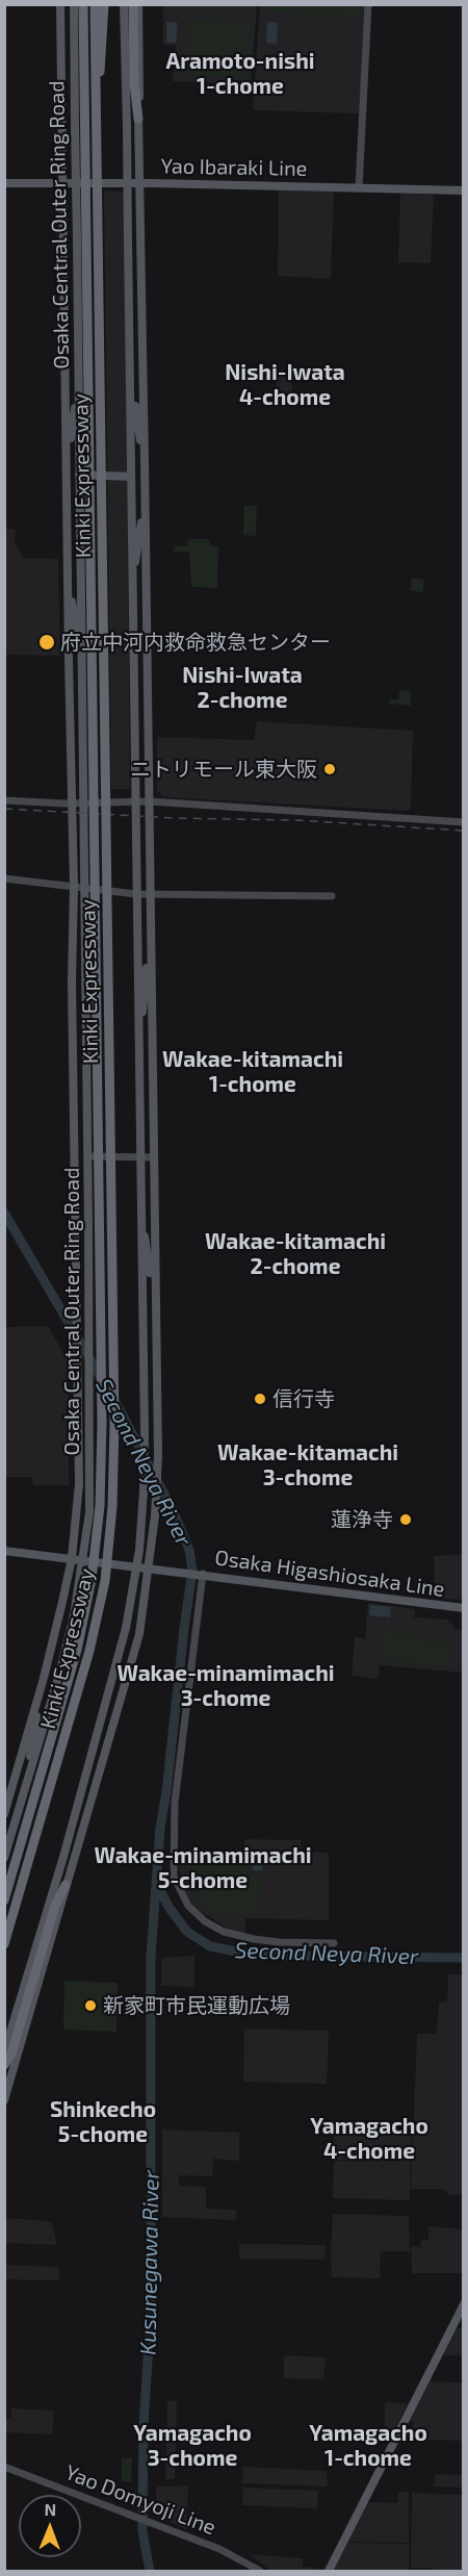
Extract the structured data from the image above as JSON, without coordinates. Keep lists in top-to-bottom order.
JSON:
{
  "streets": {
    "highway": ["Kinki Expressway"],
    "main road": ["Yao Ibaraki Line", "Osaka Central Outer Ring Road", "Osaka Higashiosaka Line"],
    "street": ["Yao Domyoji Line"]
  },
  "crossings": [
    ["Osaka Central Outer Ring Road", "Kinki Expressway"]
  ],
  "districts": [
    "Aramoto-nishi 1-chome",
    "Nishi-Iwata 4-chome",
    "Nishi-Iwata 2-chome",
    "Wakae-kitamachi 1-chome",
    "Wakae-kitamachi 2-chome",
    "Wakae-kitamachi 3-chome",
    "Wakae-minamimachi 3-chome",
    "Wakae-minamimachi 5-chome",
    "Shinkecho 5-chome",
    "Yamagacho 4-chome",
    "Yamagacho 3-chome",
    "Yamagacho 1-chome"
  ],
  "water": ["Second Neya River", "Kusunegawa River"],
  "places": [
    "府立中河内救命救急センター",
    "ニトリモール東大阪",
    "信行寺",
    "蓮浄寺",
    "新家町市民運動広場"
  ],
  "north": "top"
}
